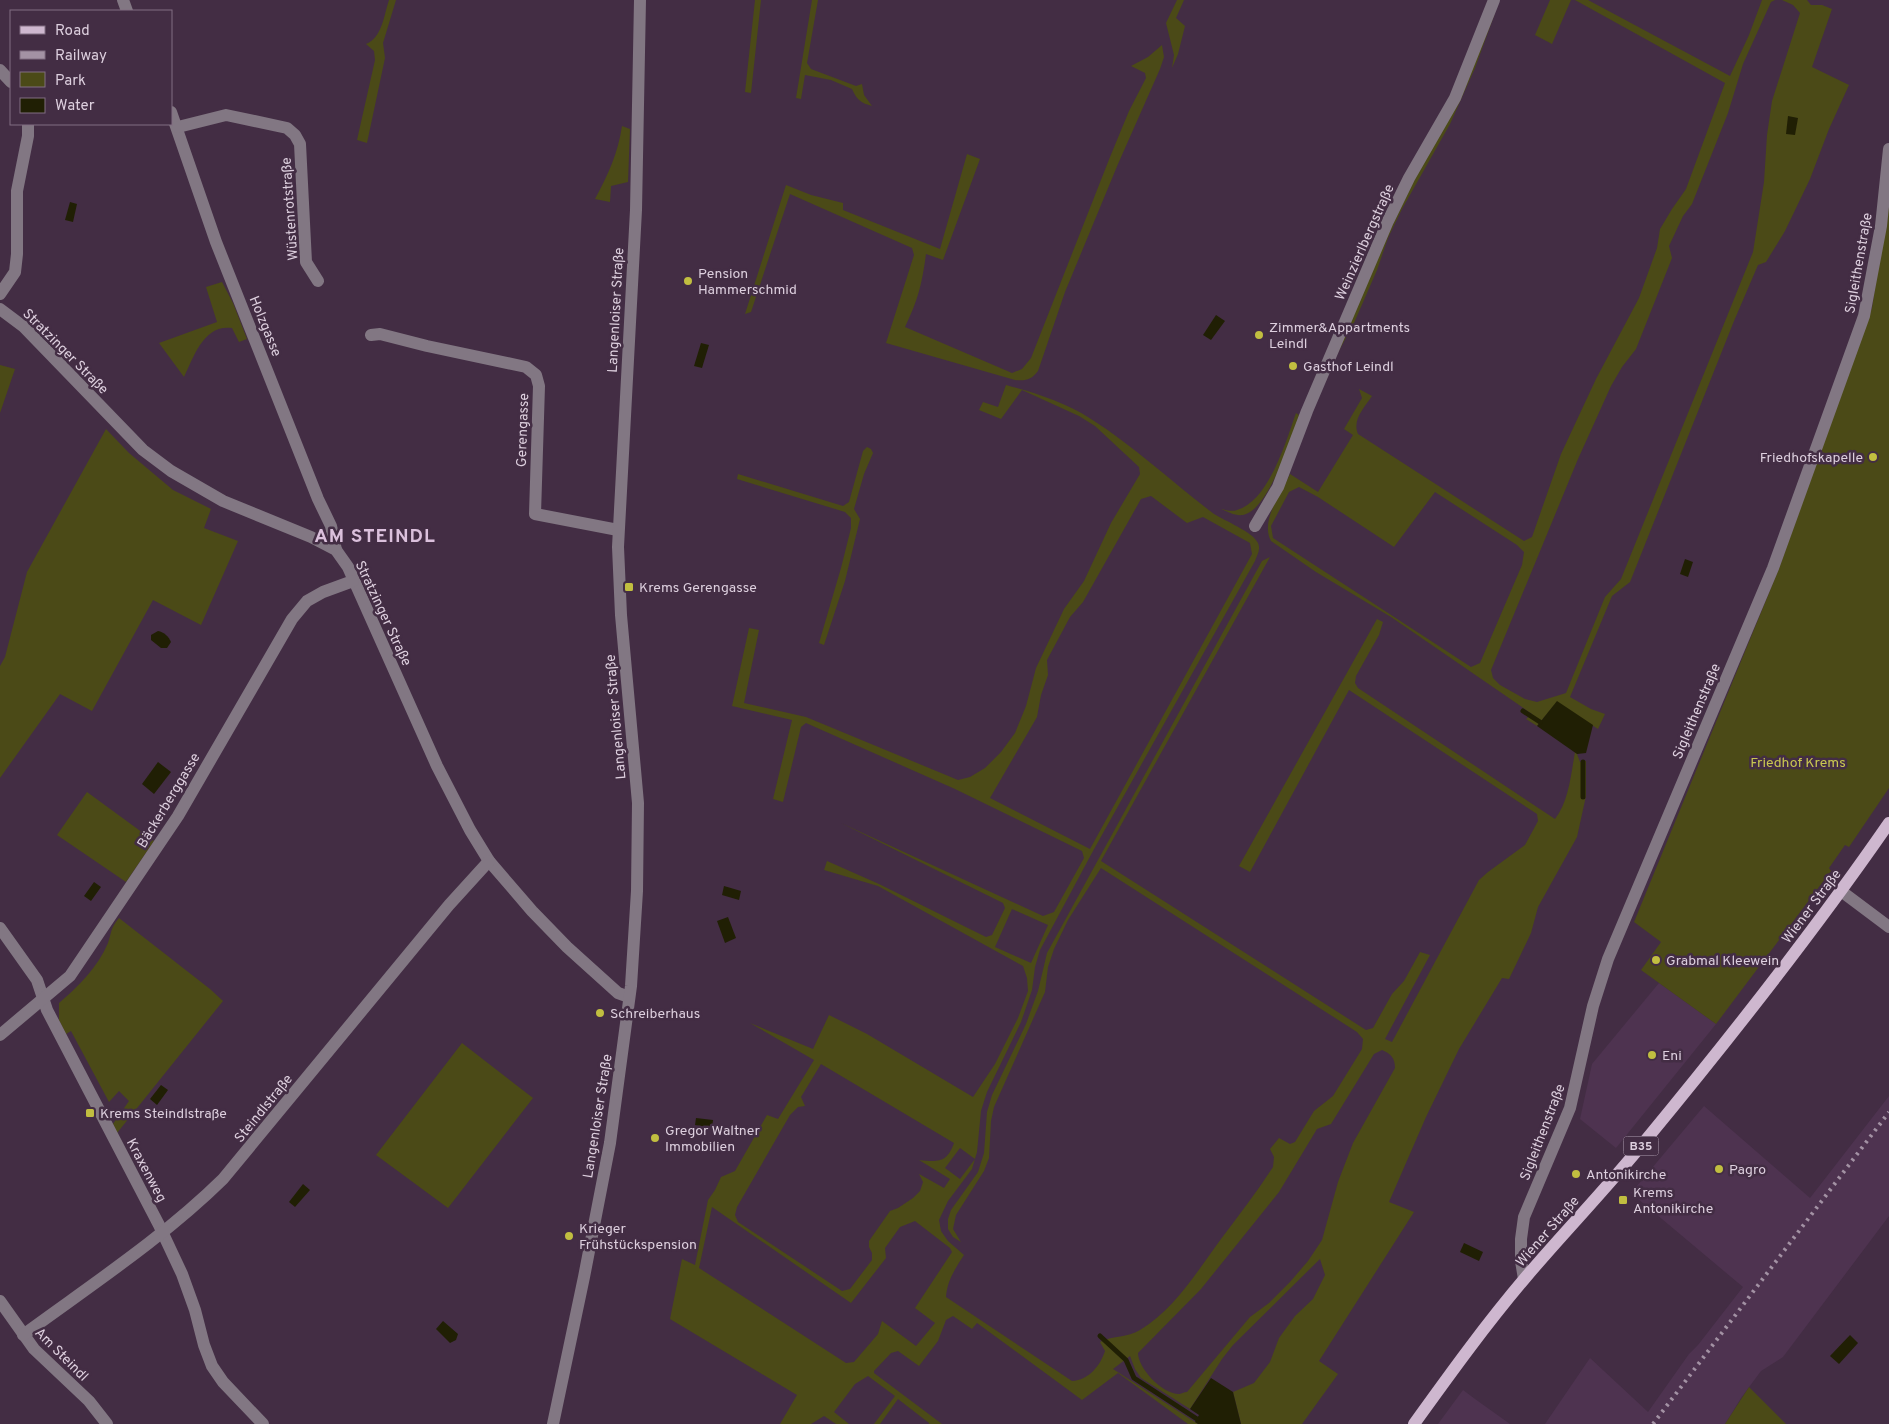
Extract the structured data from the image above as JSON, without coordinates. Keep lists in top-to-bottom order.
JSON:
{
  "streets": {
    "main road": ["Wiener Straße", "B35"],
    "street": [
      "Wüstenrotstraße",
      "Weinzierlbergstraße",
      "Sigleithenstraße",
      "Langenloiser Straße",
      "Holzgasse",
      "Stratzinger Straße",
      "Gerengasse",
      "Bäckerberggasse",
      "Steindlstraße",
      "Kraxenweg",
      "Am Steindl"
    ]
  },
  "crossings": [
    ["Wüstenrotstraße", "Holzgasse"],
    ["Sigleithenstraße", "Wiener Straße"],
    ["Langenloiser Straße", "Stratzinger Straße"],
    ["Langenloiser Straße", "Gerengasse"],
    ["Holzgasse", "Stratzinger Straße"],
    ["Stratzinger Straße", "Bäckerberggasse"],
    ["Stratzinger Straße", "Steindlstraße"],
    ["Bäckerberggasse", "Kraxenweg"],
    ["Steindlstraße", "Kraxenweg"],
    ["Steindlstraße", "Am Steindl"]
  ],
  "districts": ["AM STEINDL"],
  "parks": ["Friedhof Krems"],
  "places": {
    "other": [
      "Pension Hammerschmid",
      "Zimmer&Appartments Leindl",
      "Gasthof Leindl",
      "Friedhofskapelle",
      "Grabmal Kleewein",
      "Schreiberhaus",
      "Eni",
      "Gregor Waltner Immobilien",
      "Pagro",
      "Antonikirche",
      "Krieger Frühstückspension"
    ],
    "transit": ["Krems Gerengasse", "Krems Steindlstraße", "Krems Antonikirche"]
  },
  "legend": [
    "Road",
    "Railway",
    "Park",
    "Water"
  ]
}
